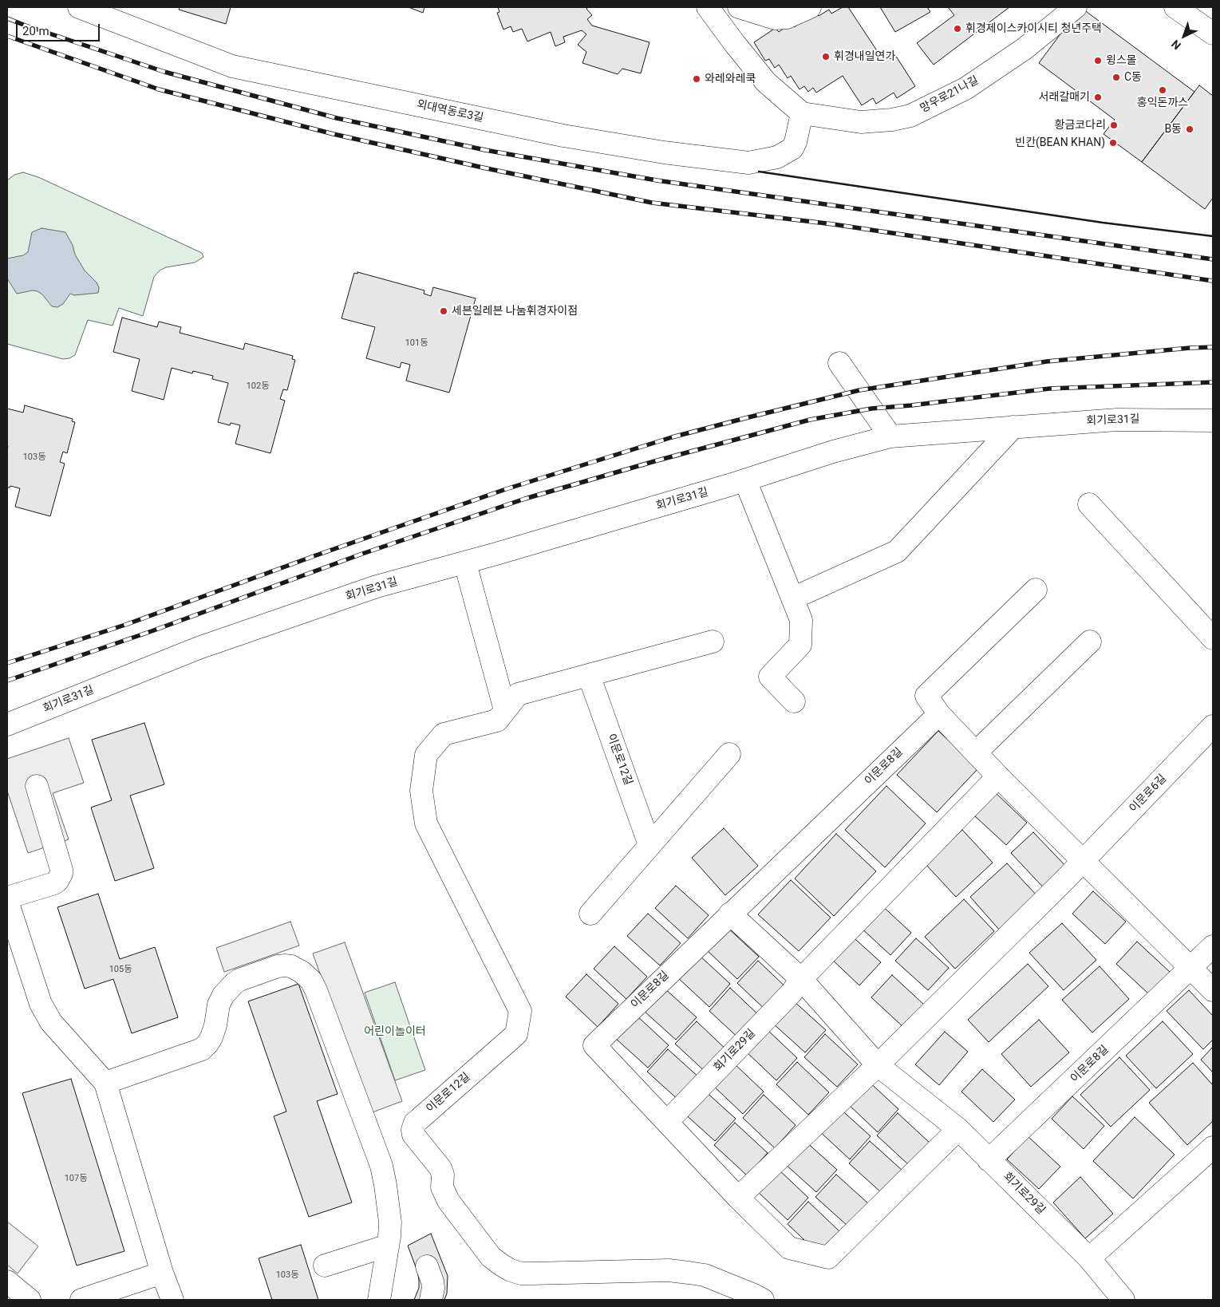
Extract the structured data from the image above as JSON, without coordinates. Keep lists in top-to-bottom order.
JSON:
{
  "streets": {
    "street": [
      "망우로21나길",
      "외대역동로3길",
      "회기로31길",
      "이문로12길",
      "이문로8길",
      "이문로6길",
      "회기로29길"
    ]
  },
  "crossings": [
    ["망우로21나길", "외대역동로3길"],
    ["이문로8길", "회기로29길"]
  ],
  "parks": ["어린이놀이터"],
  "places": [
    "휘경제이스카이시티 청년주택",
    "휘경내일연가",
    "윙스몰",
    "C동",
    "와레와레쿡",
    "홍익돈까스",
    "서래갈매기",
    "황금코다리",
    "B동",
    "빈칸(BEAN KHAN)",
    "세븐일레븐 나눔휘경자이점"
  ],
  "house_numbers": [
    "101동",
    "102동",
    "103동",
    "105동",
    "107동",
    "103동"
  ],
  "scale_bar": "20 m",
  "north": "bottom left"
}
